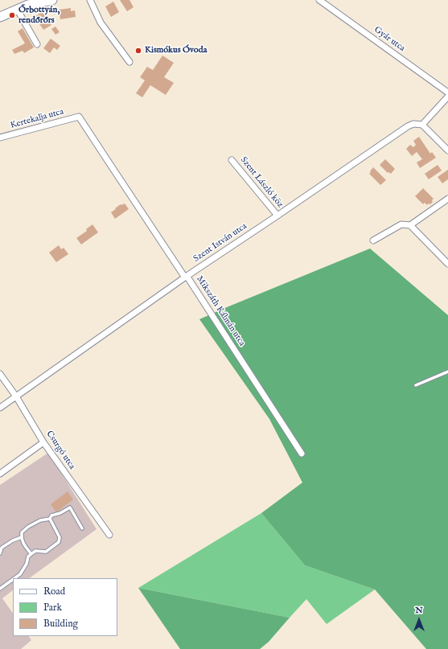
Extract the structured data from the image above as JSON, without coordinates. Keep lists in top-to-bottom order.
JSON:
{
  "streets": {
    "street": [
      "Gyár utca",
      "Kertekalja utca",
      "Szent László köz",
      "Szent István utca",
      "Mikszáth Kálmán utca",
      "Csurgó utca"
    ]
  },
  "crossings": [
    ["Kertekalja utca", "Mikszáth Kálmán utca"],
    ["Szent László köz", "Szent István utca"],
    ["Szent István utca", "Mikszáth Kálmán utca"],
    ["Szent István utca", "Csurgó utca"]
  ],
  "places": ["Őrbottyán, rendőrőrs", "Kismókus Óvoda"],
  "legend": ["Road", "Park", "Building"],
  "north": "top"
}
